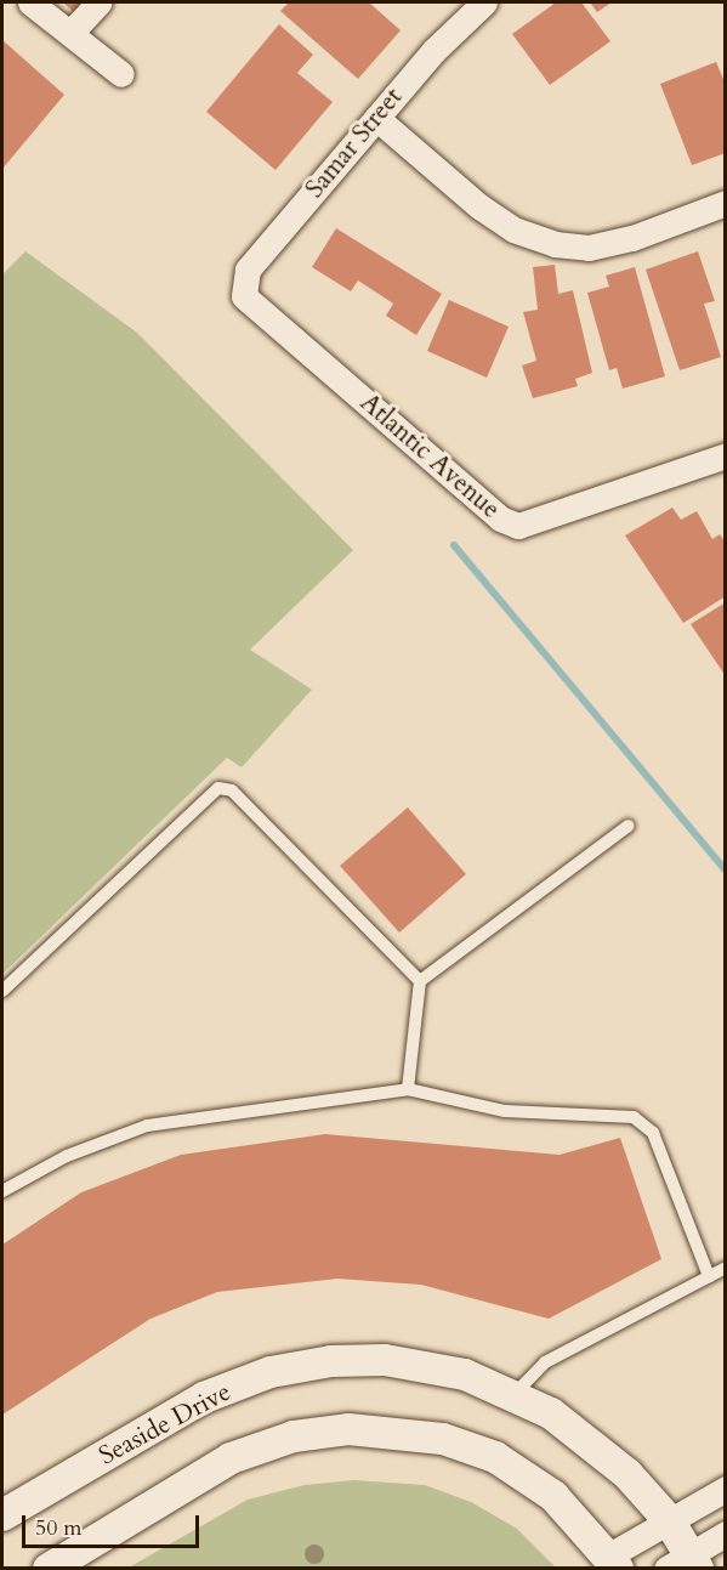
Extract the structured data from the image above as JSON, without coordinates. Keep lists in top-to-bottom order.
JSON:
{
  "streets": {
    "street": ["Samar Street", "Atlantic Avenue", "Seaside Drive"]
  },
  "crossings": [
    ["Samar Street", "Atlantic Avenue"]
  ],
  "scale_bar": "50 m"
}
